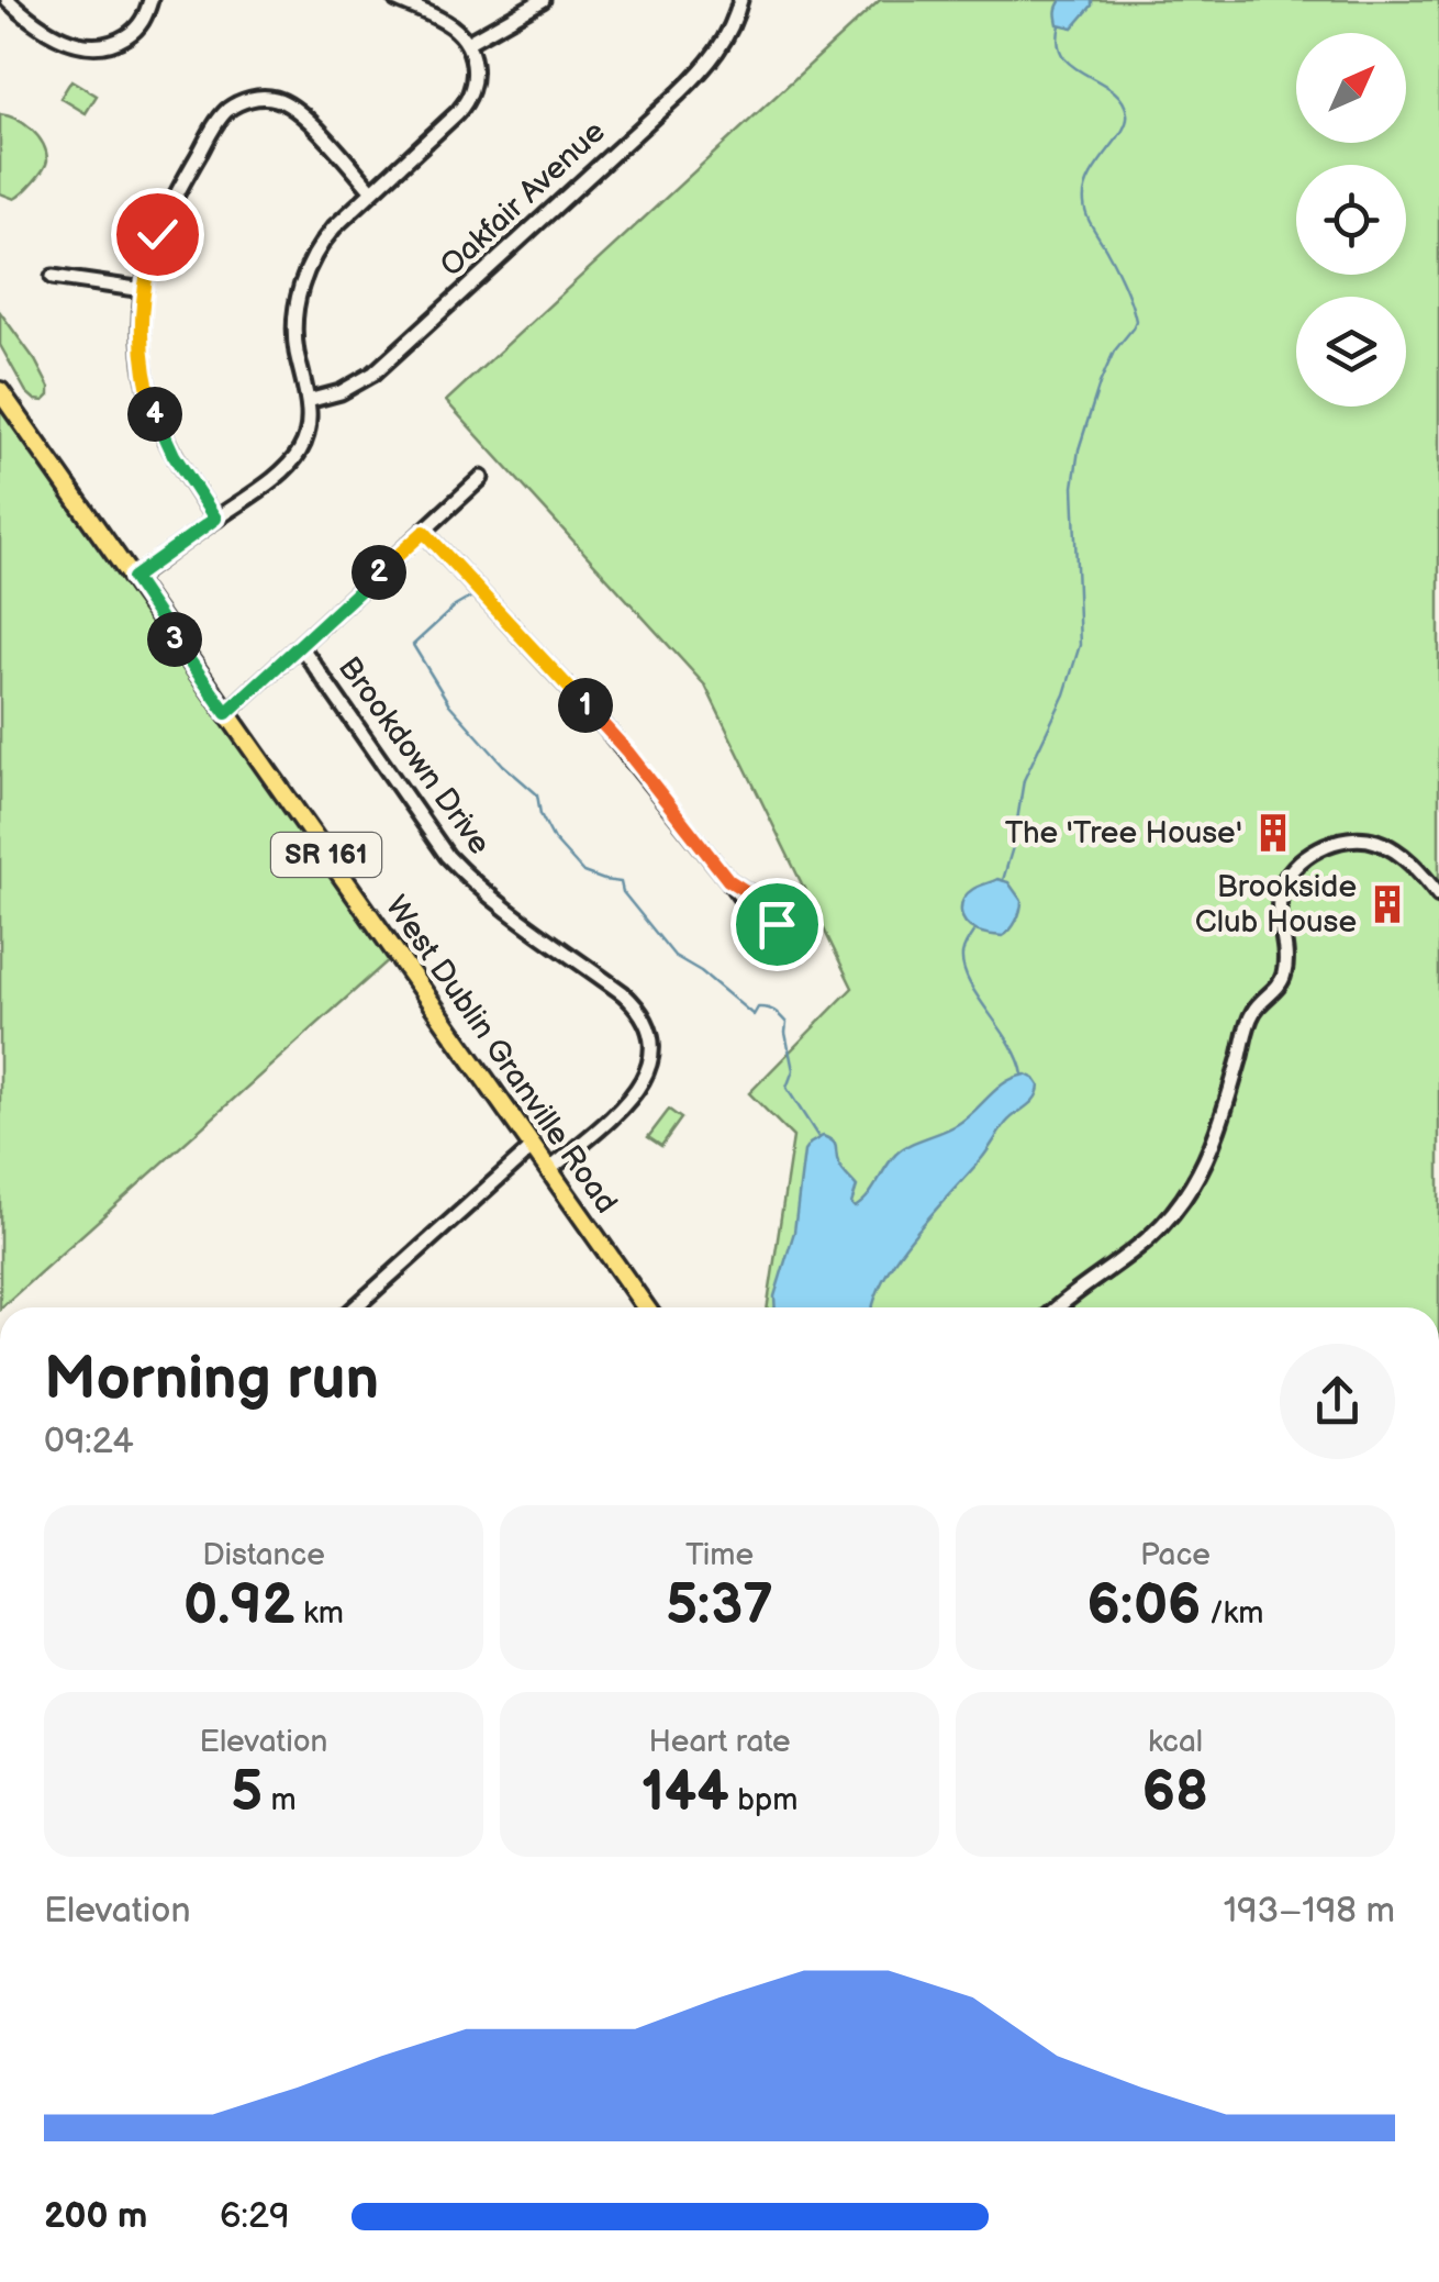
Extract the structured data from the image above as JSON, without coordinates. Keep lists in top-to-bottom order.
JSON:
{
  "streets": {
    "main road": ["SR 161", "West Dublin Granville Road"],
    "street": ["Oakfair Avenue", "Brookdown Drive"]
  },
  "crossings": [
    ["Brookdown Drive", "West Dublin Granville Road"]
  ],
  "places": {
    "building": ["The 'Tree House'", "Brookside Club House"]
  },
  "north": "top right",
  "page": {
    "pins": [
      "4",
      "2",
      "3",
      "1"
    ],
    "heading": ["Morning run", "09:24"],
    "stats": [
      ["Distance", "0.92 km"],
      ["Time", "5:37"],
      ["Pace", "6:06 /km"],
      ["Elevation", "5 m"],
      ["Heart rate", "144 bpm"],
      ["kcal", "68"]
    ],
    "chart": ["Elevation", "193–198 m"],
    "list": [
      {
        "name": "200 m",
        "note": "6:29"
      }
    ]
  }
}
